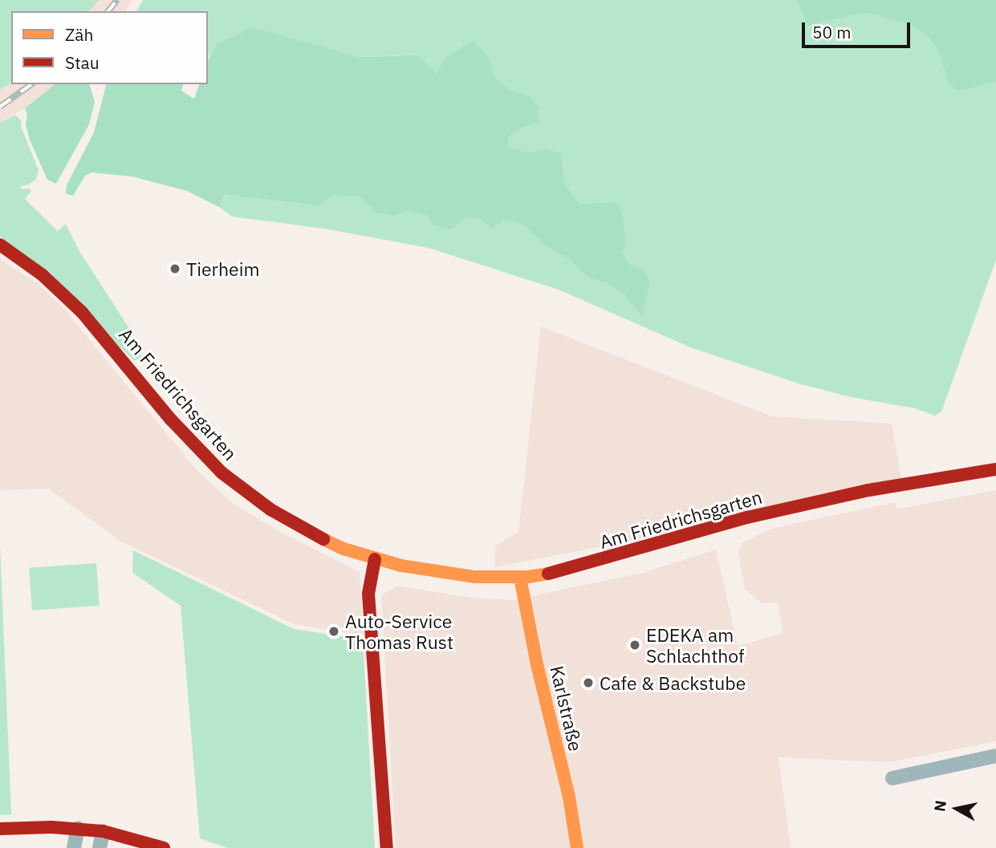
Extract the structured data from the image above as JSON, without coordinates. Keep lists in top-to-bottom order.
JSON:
{
  "streets": {
    "street": ["Am Friedrichsgarten", "Karlstraße"]
  },
  "crossings": [
    ["Am Friedrichsgarten", "Karlstraße"]
  ],
  "places": [
    "Tierheim",
    "Auto-Service Thomas Rust",
    "EDEKA am Schlachthof",
    "Cafe & Backstube"
  ],
  "legend": ["Zäh", "Stau"],
  "scale_bar": "50 m",
  "north": "left"
}
